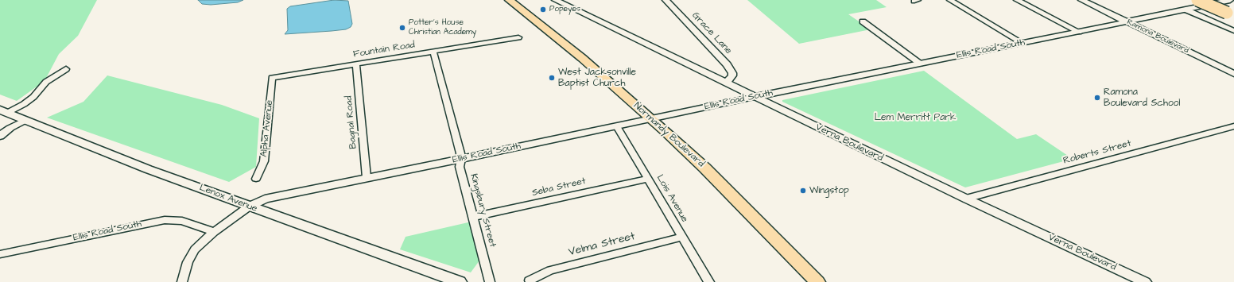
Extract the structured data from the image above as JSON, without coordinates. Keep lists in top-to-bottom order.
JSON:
{
  "streets": {
    "main road": ["Normandy Boulevard", "Lenox Avenue"],
    "street": [
      "Grace Lane",
      "Ramona Boulevard",
      "Ellis Road South",
      "Fountain Road",
      "Bagnal Road",
      "Alpha Avenue",
      "Verna Boulevard",
      "Roberts Street",
      "Seba Street",
      "Lois Avenue",
      "Kingsbury Street",
      "Velma Street"
    ]
  },
  "crossings": [
    ["Grace Lane", "Verna Boulevard"],
    ["Ramona Boulevard", "Ellis Road South"],
    ["Ellis Road South", "Bagnal Road"],
    ["Ellis Road South", "Normandy Boulevard"],
    ["Ellis Road South", "Verna Boulevard"],
    ["Ellis Road South", "Lenox Avenue"],
    ["Ellis Road South", "Lois Avenue"],
    ["Ellis Road South", "Kingsbury Street"],
    ["Fountain Road", "Bagnal Road"],
    ["Fountain Road", "Alpha Avenue"],
    ["Fountain Road", "Kingsbury Street"],
    ["Verna Boulevard", "Roberts Street"],
    ["Seba Street", "Lois Avenue"],
    ["Seba Street", "Kingsbury Street"],
    ["Lois Avenue", "Velma Street"]
  ],
  "parks": ["Lem Merritt Park"],
  "places": [
    "Popeyes",
    "Potter's House Christian Academy",
    "West Jacksonville Baptist Church",
    "Ramona Boulevard School",
    "Wingstop"
  ]
}
